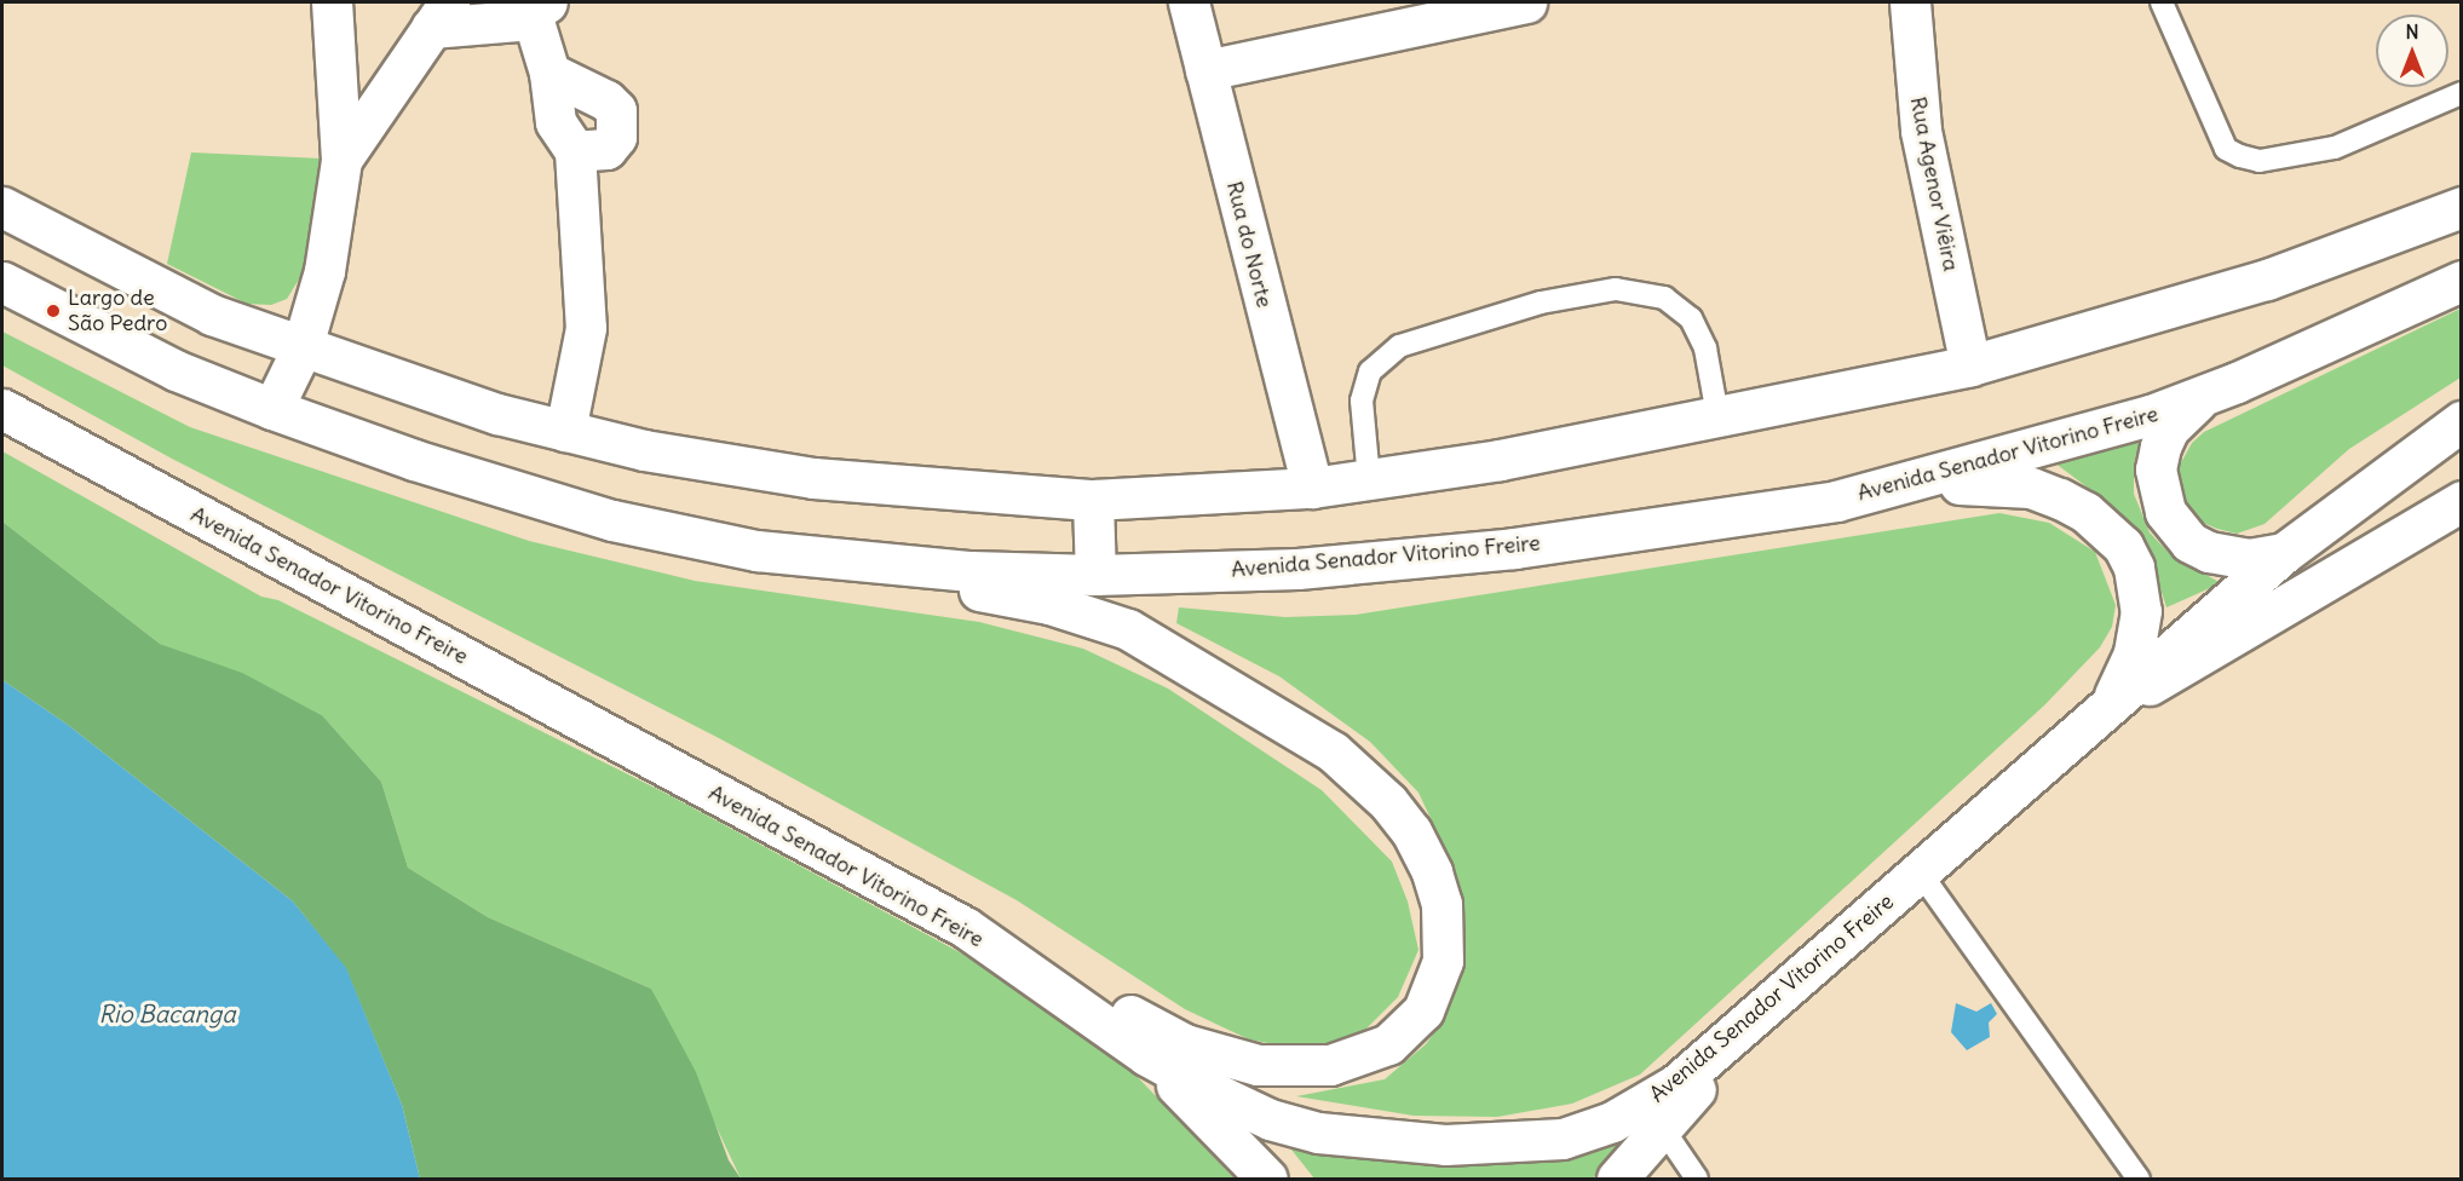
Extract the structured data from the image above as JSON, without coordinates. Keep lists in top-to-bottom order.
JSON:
{
  "streets": {
    "main road": ["Rua Agenor Viêira", "Rua do Norte", "Avenida Senador Vitorino Freire"]
  },
  "water": ["Rio Bacanga"],
  "places": ["Largo de São Pedro"],
  "north": "top"
}
